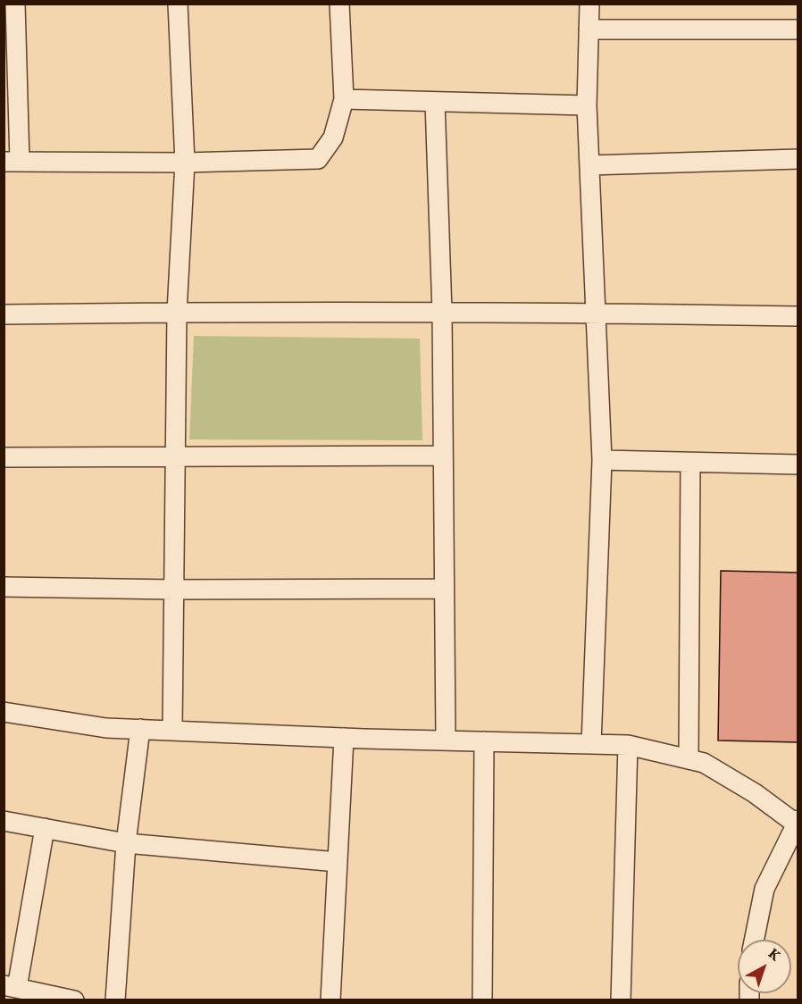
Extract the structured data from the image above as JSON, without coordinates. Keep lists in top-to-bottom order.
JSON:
{
  "north": "top right"
}
